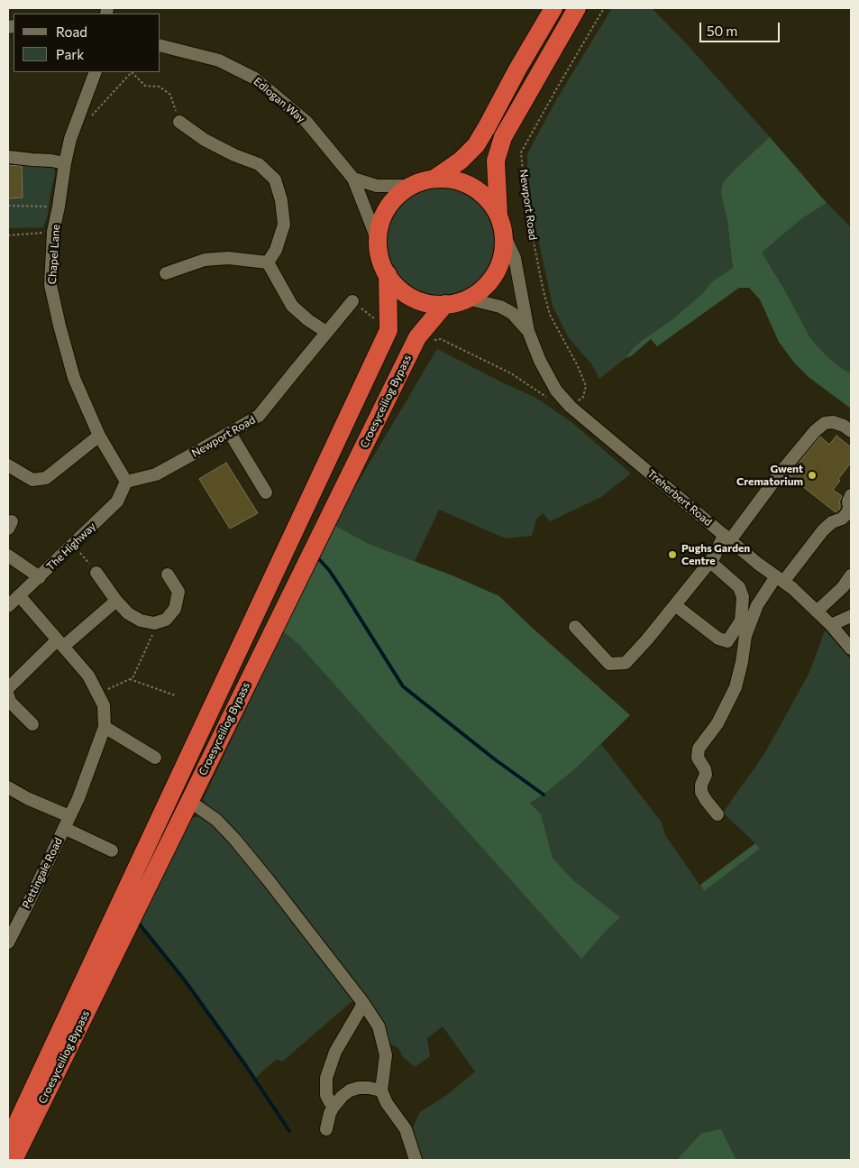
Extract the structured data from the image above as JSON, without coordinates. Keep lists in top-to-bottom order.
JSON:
{
  "streets": {
    "highway": ["Croesyceiliog Bypass"],
    "street": [
      "Edlogan Way",
      "Newport Road",
      "Chapel Lane",
      "Treherbert Road",
      "The Highway",
      "Pettingale Road"
    ]
  },
  "crossings": [
    ["Edlogan Way", "Croesyceiliog Bypass"],
    ["Edlogan Way", "Treherbert Road"],
    ["Newport Road", "Chapel Lane"],
    ["Newport Road", "Treherbert Road"],
    ["Newport Road", "The Highway"],
    ["Chapel Lane", "The Highway"],
    ["Croesyceiliog Bypass", "Treherbert Road"],
    ["The Highway", "Pettingale Road"]
  ],
  "places": ["Gwent Crematorium", "Pughs Garden Centre"],
  "legend": ["Road", "Park"],
  "scale_bar": "50 m"
}
